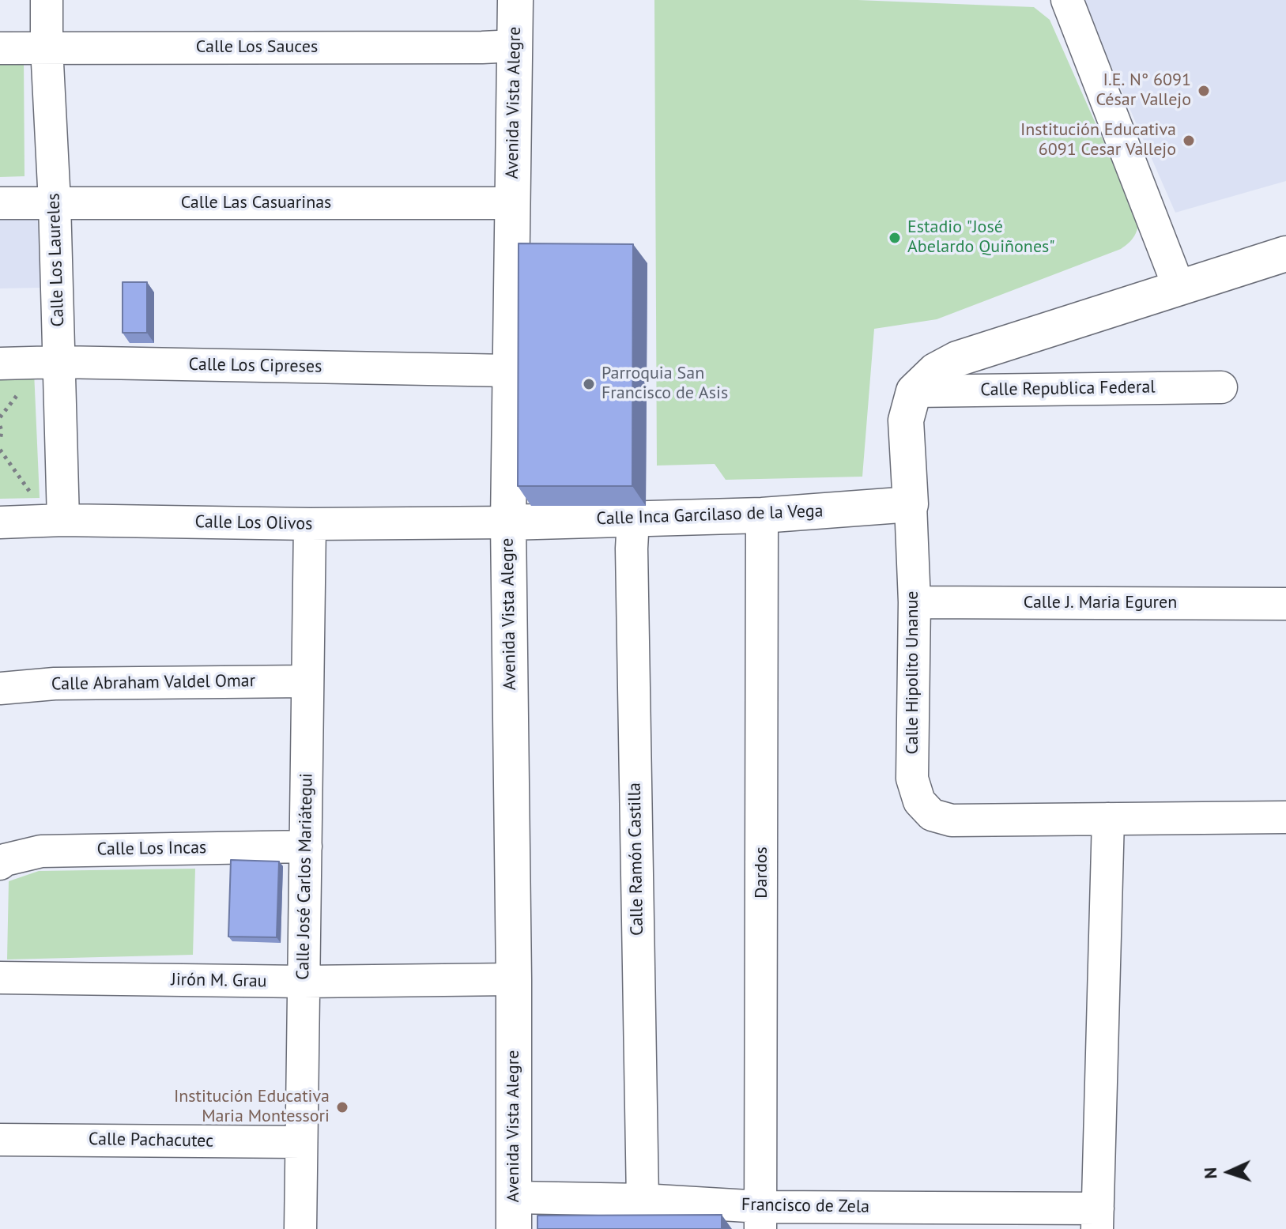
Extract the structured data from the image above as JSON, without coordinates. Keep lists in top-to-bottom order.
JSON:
{
  "streets": {
    "street": [
      "Calle Los Sauces",
      "Avenida Vista Alegre",
      "Calle Las Casuarinas",
      "Calle Los Laureles",
      "Calle Los Cipreses",
      "Calle Republica Federal",
      "Calle Inca Garcilaso de la Vega",
      "Calle Los Olivos",
      "Calle J. Maria Eguren",
      "Calle Hipolito Unanue",
      "Calle Abraham Valdel Omar",
      "Calle Los Incas",
      "Calle Ramón Castilla",
      "Dardos",
      "Calle José Carlos Mariátegui",
      "Jirón M. Grau",
      "Calle Pachacutec",
      "Francisco de Zela"
    ]
  },
  "crossings": [
    ["Calle Los Sauces", "Avenida Vista Alegre"],
    ["Calle Los Sauces", "Calle Los Laureles"],
    ["Avenida Vista Alegre", "Calle Las Casuarinas"],
    ["Avenida Vista Alegre", "Calle Los Cipreses"],
    ["Avenida Vista Alegre", "Calle Inca Garcilaso de la Vega"],
    ["Avenida Vista Alegre", "Calle Los Olivos"],
    ["Avenida Vista Alegre", "Jirón M. Grau"],
    ["Avenida Vista Alegre", "Francisco de Zela"],
    ["Calle Las Casuarinas", "Calle Los Laureles"],
    ["Calle Los Laureles", "Calle Los Cipreses"],
    ["Calle Los Laureles", "Calle Los Olivos"],
    ["Calle Inca Garcilaso de la Vega", "Calle Los Olivos"],
    ["Calle Inca Garcilaso de la Vega", "Calle Hipolito Unanue"],
    ["Calle Inca Garcilaso de la Vega", "Calle Ramón Castilla"],
    ["Calle Inca Garcilaso de la Vega", "Dardos"],
    ["Calle Los Olivos", "Calle José Carlos Mariátegui"],
    ["Calle J. Maria Eguren", "Calle Hipolito Unanue"],
    ["Calle Abraham Valdel Omar", "Calle José Carlos Mariátegui"],
    ["Calle Los Incas", "Calle José Carlos Mariátegui"],
    ["Calle Ramón Castilla", "Francisco de Zela"],
    ["Dardos", "Francisco de Zela"],
    ["Calle José Carlos Mariátegui", "Jirón M. Grau"],
    ["Calle José Carlos Mariátegui", "Calle Pachacutec"]
  ],
  "places": [
    "I.E. N° 6091 César Vallejo",
    "Institución Educativa 6091 Cesar Vallejo",
    "Estadio \"José Abelardo Quiñones\"",
    "Parroquia San Francisco de Asis",
    "Institución Educativa Maria Montessori"
  ],
  "north": "left"
}
